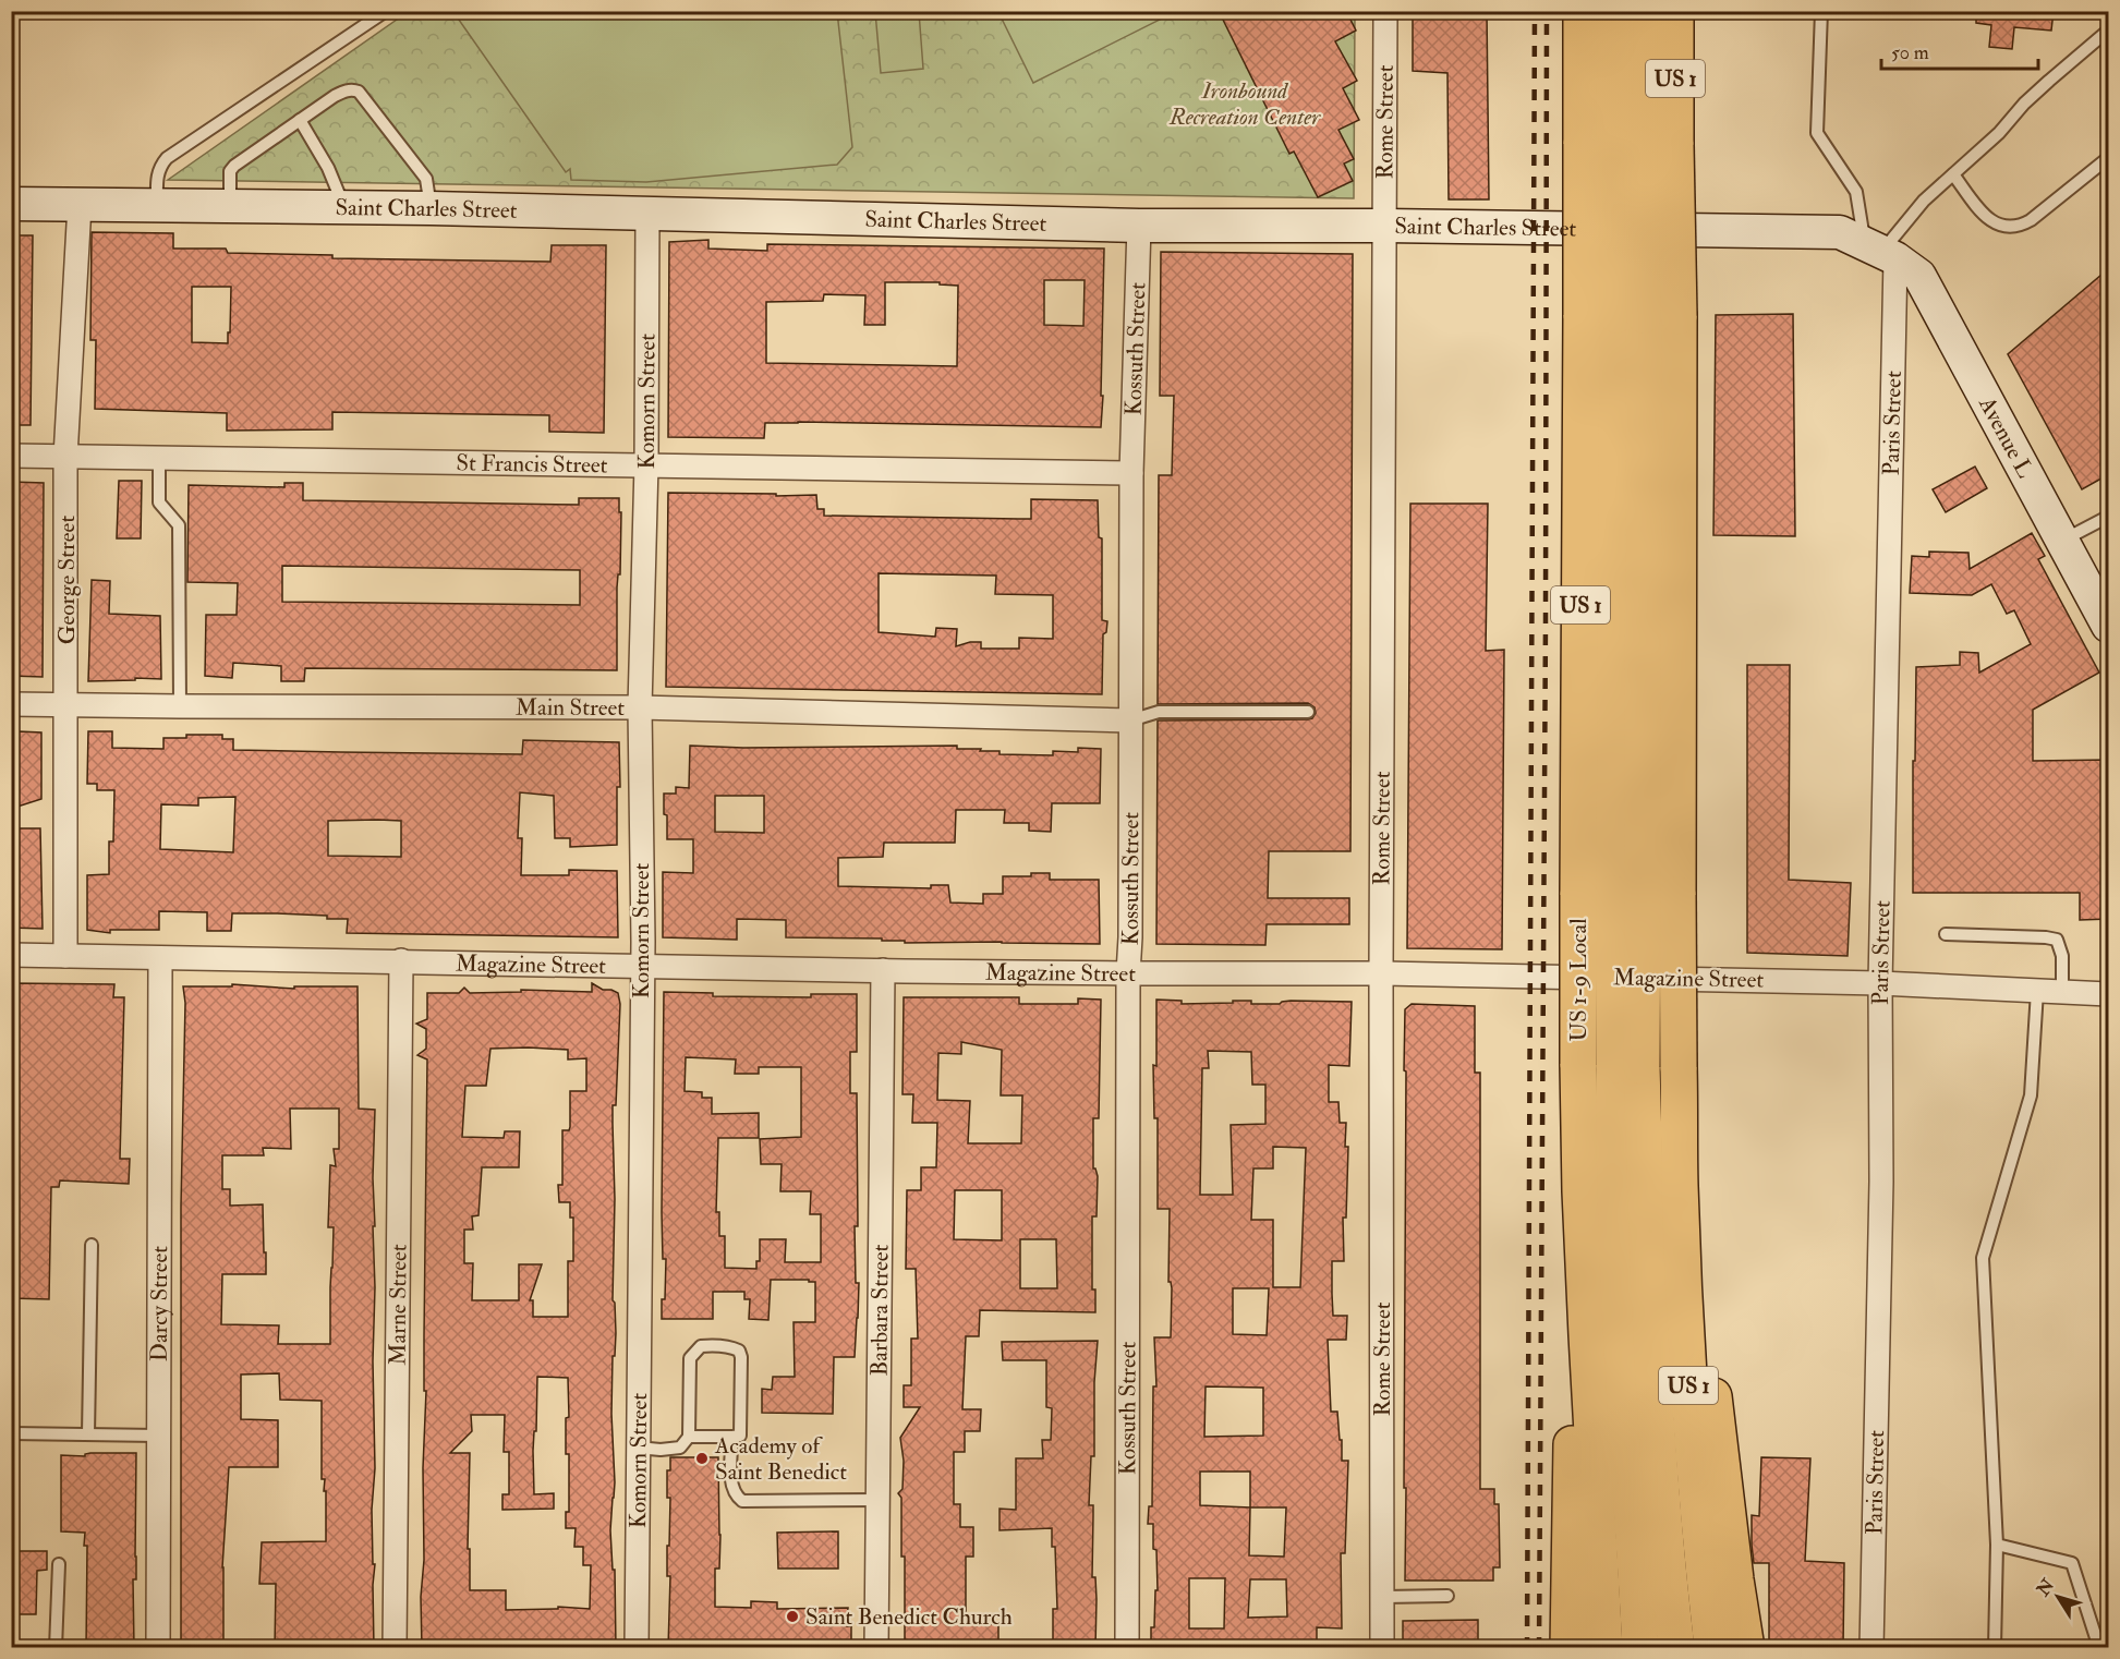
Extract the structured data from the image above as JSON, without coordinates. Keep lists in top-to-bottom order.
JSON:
{
  "streets": {
    "highway": ["US 1", "US 1-9 Local"],
    "street": [
      "Rome Street",
      "Saint Charles Street",
      "Kossuth Street",
      "Komorn Street",
      "Paris Street",
      "Avenue L",
      "St Francis Street",
      "George Street",
      "Main Street",
      "Magazine Street",
      "Darcy Street",
      "Marne Street",
      "Barbara Street"
    ]
  },
  "crossings": [
    ["US 1", "US 1-9 Local"],
    ["Rome Street", "Saint Charles Street"],
    ["Rome Street", "Magazine Street"],
    ["Saint Charles Street", "Kossuth Street"],
    ["Saint Charles Street", "Komorn Street"],
    ["Saint Charles Street", "Paris Street"],
    ["Saint Charles Street", "Avenue L"],
    ["Saint Charles Street", "George Street"],
    ["Kossuth Street", "St Francis Street"],
    ["Kossuth Street", "Main Street"],
    ["Kossuth Street", "Magazine Street"],
    ["Komorn Street", "St Francis Street"],
    ["Komorn Street", "Main Street"],
    ["Komorn Street", "Magazine Street"],
    ["Paris Street", "Avenue L"],
    ["Paris Street", "Magazine Street"],
    ["St Francis Street", "George Street"],
    ["George Street", "Main Street"],
    ["George Street", "Magazine Street"],
    ["Magazine Street", "Darcy Street"],
    ["Magazine Street", "Marne Street"],
    ["Magazine Street", "Barbara Street"]
  ],
  "parks": ["Ironbound Recreation Center"],
  "places": ["Academy of Saint Benedict", "Saint Benedict Church"],
  "scale_bar": "50 m",
  "north": "top left"
}
